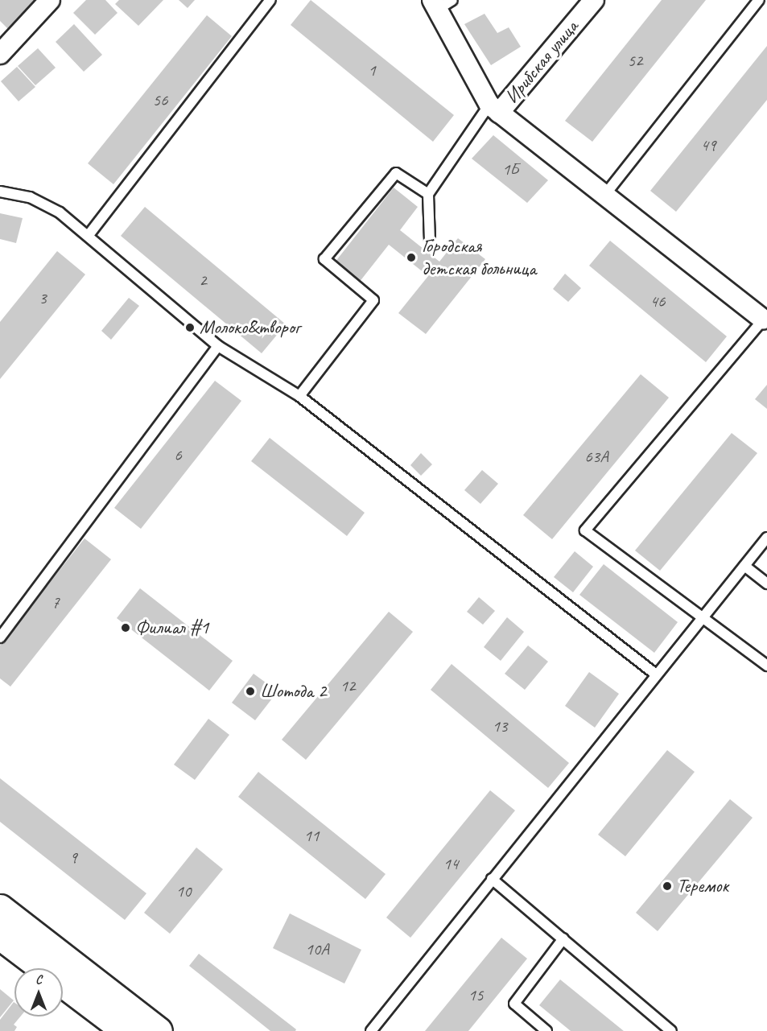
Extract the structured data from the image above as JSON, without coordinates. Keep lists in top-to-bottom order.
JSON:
{
  "streets": {
    "street": ["Ирибская улица"]
  },
  "places": [
    "Городская детская больница",
    "Молоко&творог",
    "Филиал #1",
    "Шотода 2",
    "Теремок"
  ],
  "house_numbers": [
    "52",
    "1",
    "56",
    "49",
    "1Б",
    "2",
    "3",
    "46",
    "6",
    "63А",
    "7",
    "12",
    "13",
    "11",
    "9",
    "14",
    "10",
    "10А",
    "15"
  ],
  "north": "top"
}
